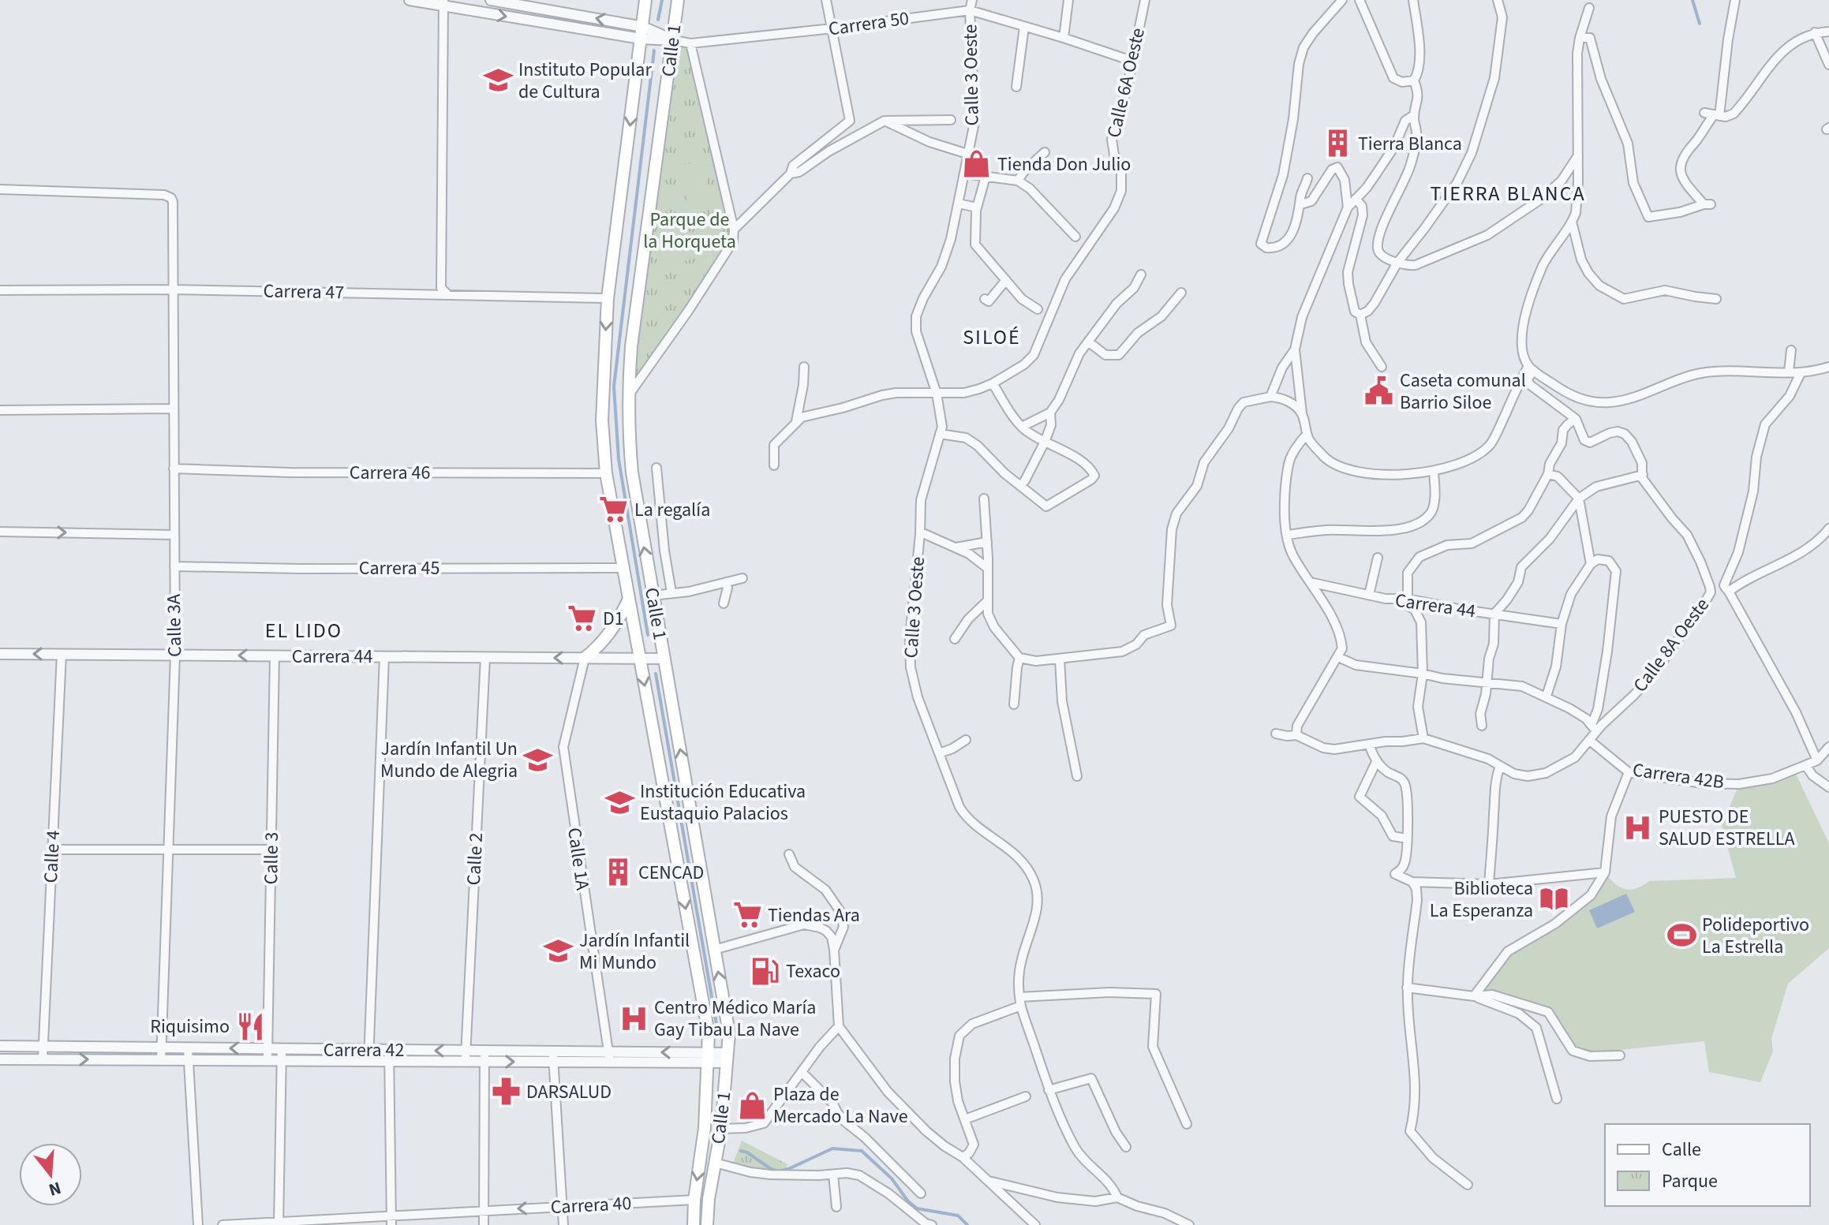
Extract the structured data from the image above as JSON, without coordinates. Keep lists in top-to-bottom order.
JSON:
{
  "streets": {
    "main road": ["Calle 1"],
    "street": [
      "Carrera 50",
      "Calle 3 Oeste",
      "Calle 6A Oeste",
      "Carrera 47",
      "Carrera 46",
      "Carrera 45",
      "Carrera 44",
      "Calle 3A",
      "Calle 8A Oeste",
      "Carrera 42B",
      "Calle 4",
      "Calle 3",
      "Calle 2",
      "Calle 1A",
      "Carrera 42",
      "Carrera 40"
    ]
  },
  "crossings": [
    ["Carrera 50", "Calle 1"],
    ["Carrera 50", "Calle 3 Oeste"],
    ["Carrera 50", "Calle 6A Oeste"],
    ["Calle 1", "Carrera 47"],
    ["Calle 1", "Carrera 46"],
    ["Calle 1", "Carrera 45"],
    ["Calle 1", "Carrera 44"],
    ["Calle 1", "Carrera 42"],
    ["Calle 1", "Carrera 40"],
    ["Carrera 47", "Calle 3A"],
    ["Carrera 46", "Calle 3A"],
    ["Carrera 45", "Calle 3A"],
    ["Carrera 44", "Calle 3A"],
    ["Carrera 44", "Calle 4"],
    ["Carrera 44", "Calle 3"],
    ["Carrera 44", "Calle 2"],
    ["Carrera 44", "Calle 1A"],
    ["Calle 3A", "Carrera 42"],
    ["Calle 8A Oeste", "Carrera 42B"],
    ["Calle 4", "Carrera 42"],
    ["Calle 3", "Carrera 42"],
    ["Calle 2", "Carrera 42"],
    ["Calle 1A", "Carrera 42"]
  ],
  "districts": ["TIERRA BLANCA", "SILOÉ", "EL LIDO"],
  "parks": ["Parque de la Horqueta"],
  "places": {
    "school or university": [
      "Instituto Popular de Cultura",
      "Jardín Infantil Un Mundo de Alegria",
      "Institución Educativa Eustaquio Palacios",
      "Jardín Infantil Mi Mundo"
    ],
    "building": ["Tierra Blanca", "CENCAD"],
    "shop": ["Tienda Don Julio", "Plaza de Mercado La Nave"],
    "public building": ["Caseta comunal Barrio Siloe"],
    "supermarket": ["La regalía", "D1", "Tiendas Ara"],
    "hospital": ["PUESTO DE SALUD ESTRELLA", "Centro Médico María Gay Tibau La Nave"],
    "library": ["Biblioteca La Esperanza"],
    "sports": ["Polideportivo La Estrella"],
    "fuel station": ["Texaco"],
    "restaurant": ["Riquisimo"],
    "pharmacy": ["DARSALUD"]
  },
  "legend": ["Calle", "Parque"],
  "north": "bottom"
}
